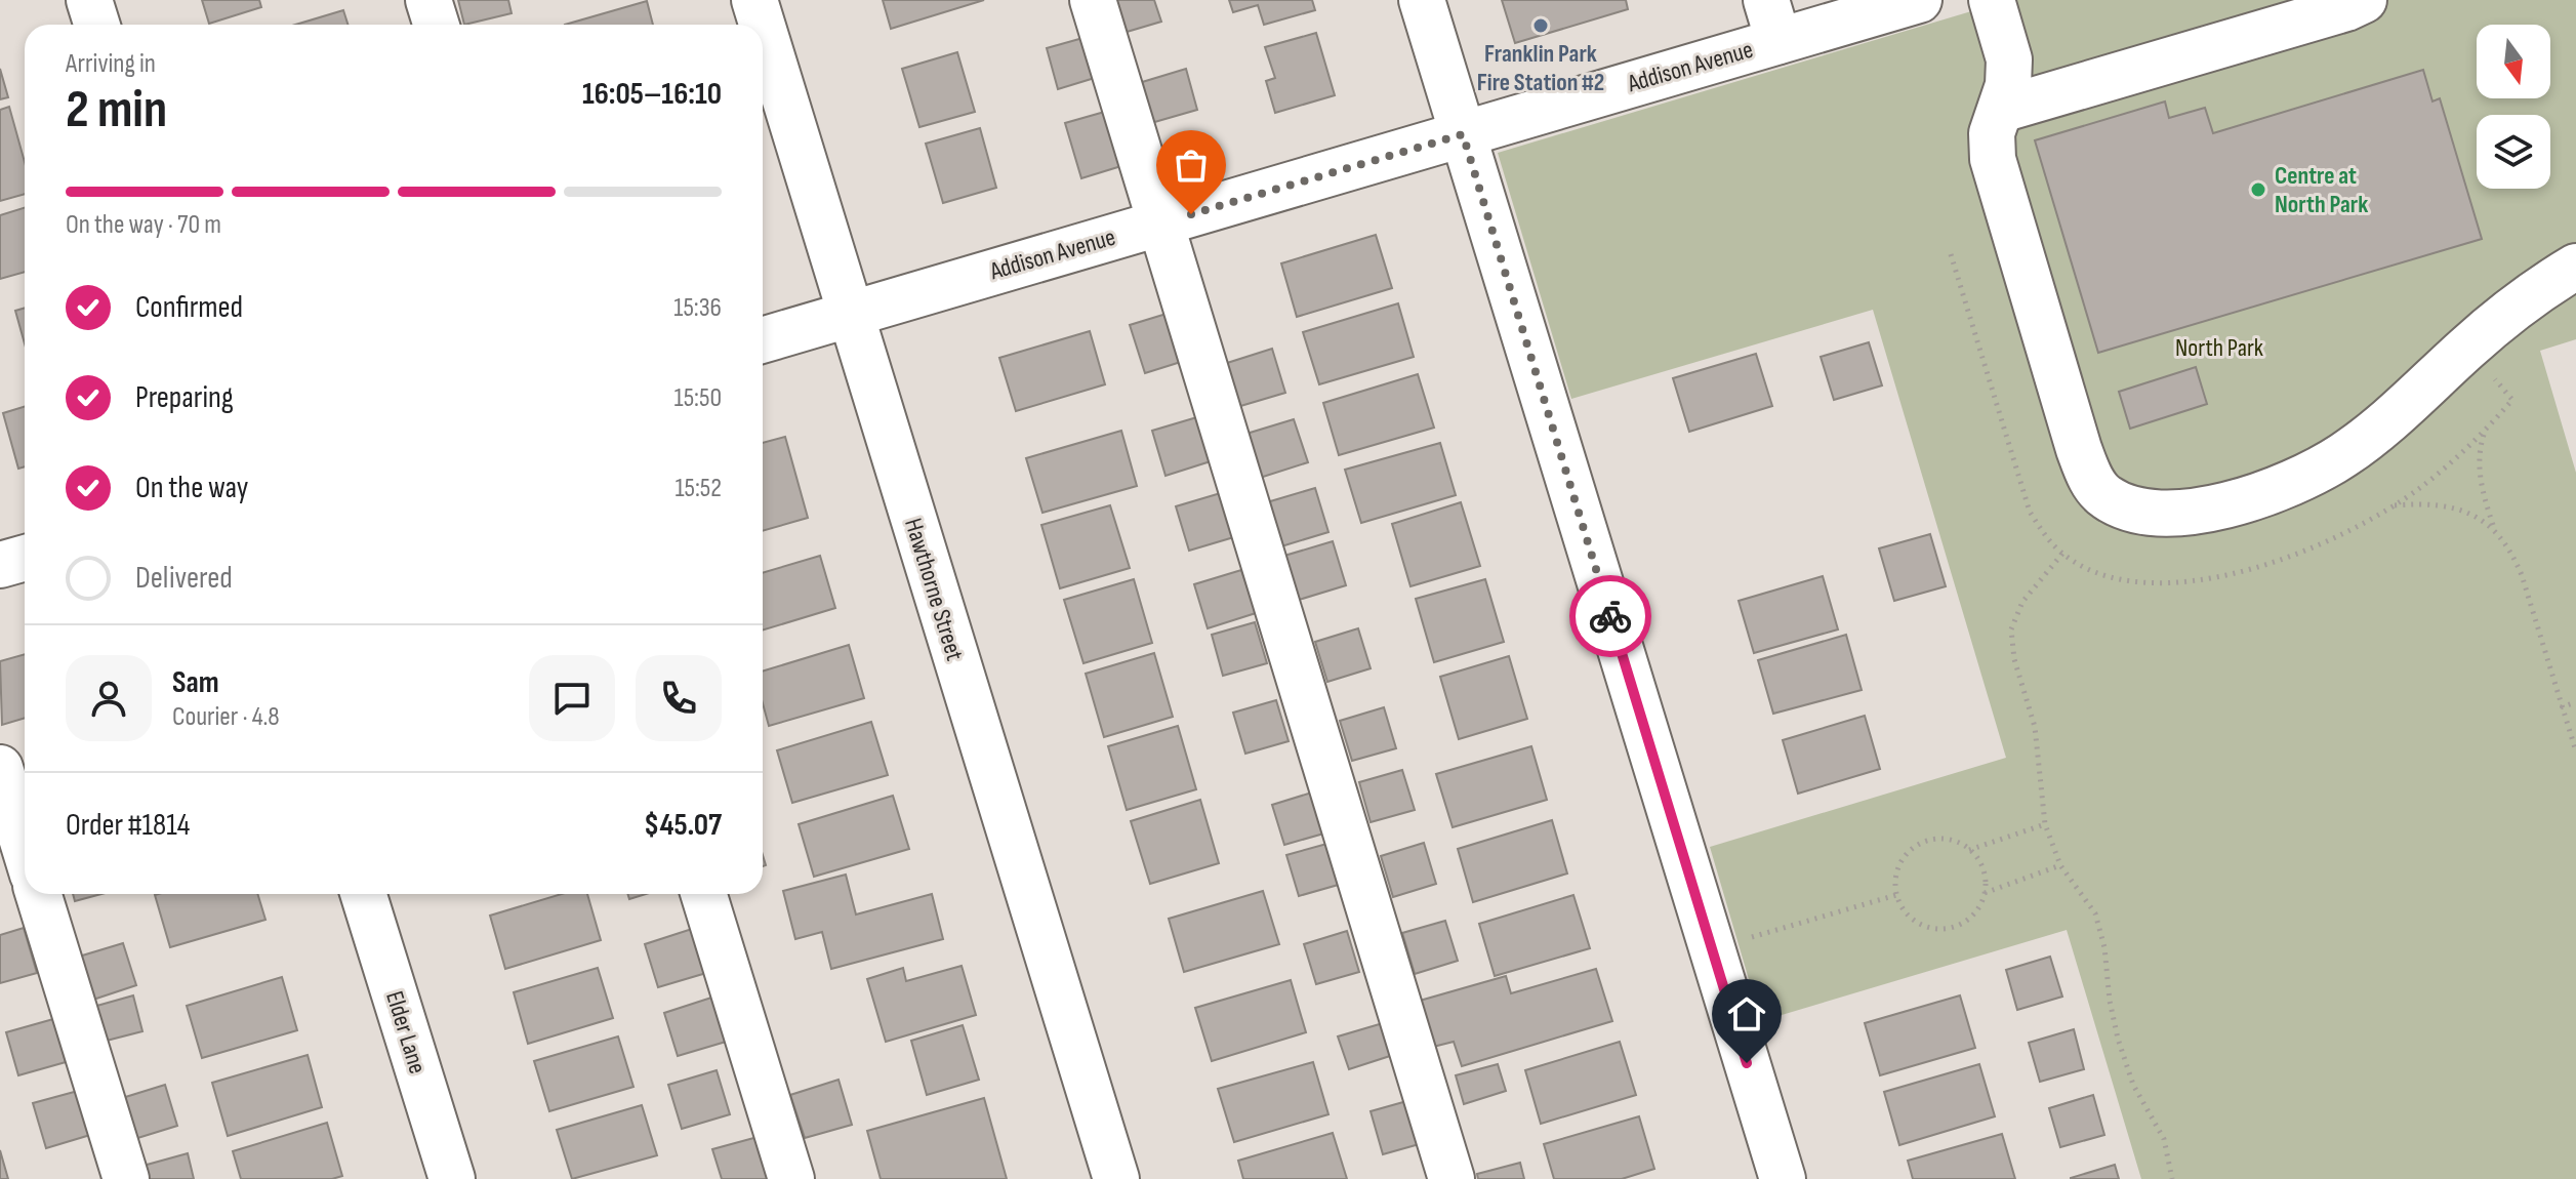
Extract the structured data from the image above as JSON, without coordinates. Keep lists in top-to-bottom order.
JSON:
{
  "streets": {
    "street": ["Addison Avenue", "Hawthorne Street", "Elder Lane"]
  },
  "crossings": [
    ["Addison Avenue", "Hawthorne Street"]
  ],
  "parks": ["North Park"],
  "places": ["Franklin Park Fire Station #2", "Centre at North Park"],
  "north": "bottom",
  "page": {
    "heading": ["2 min", "Arriving in", "16:05–16:10"],
    "panel": [
      "Sam",
      "Courier · 4.8",
      "Order #1814",
      "$45.07"
    ],
    "bar": "On the way · 70 m",
    "list": [
      ["Confirmed", "15:36"],
      ["Preparing", "15:50"],
      ["On the way", "15:52"],
      "Delivered"
    ]
  }
}
